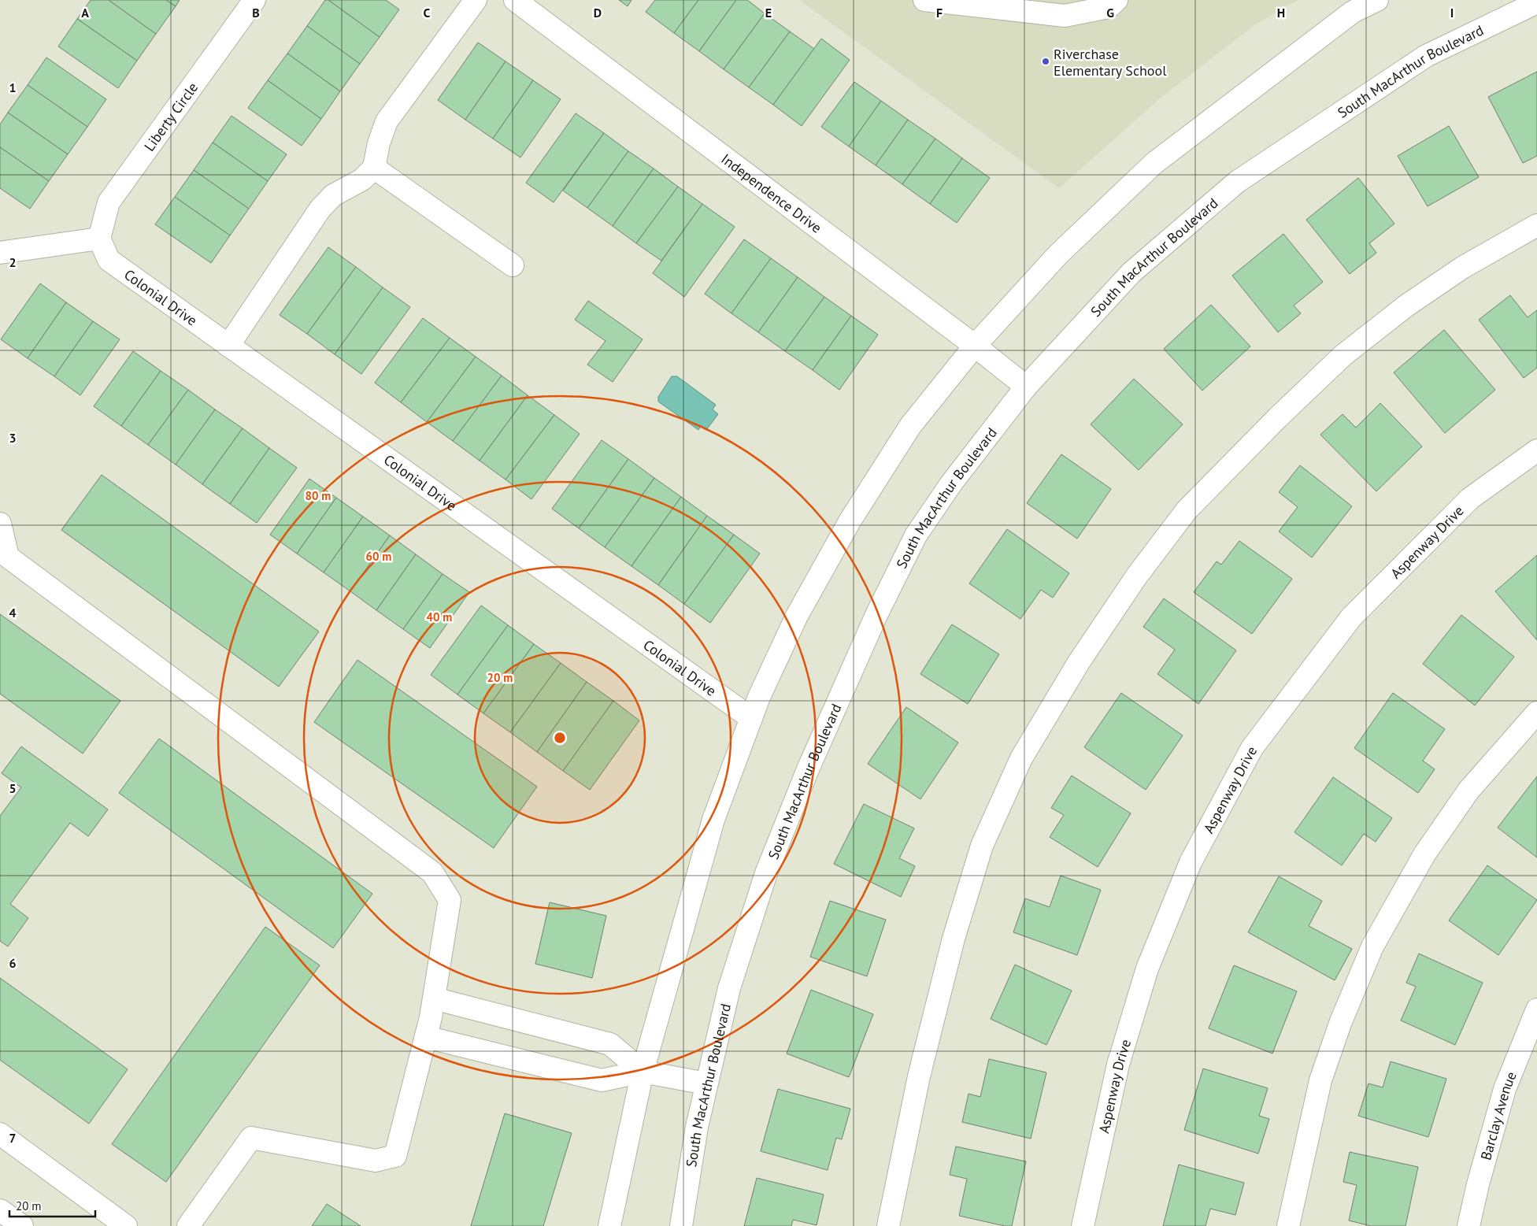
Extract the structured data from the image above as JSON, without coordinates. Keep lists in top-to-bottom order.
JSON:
{
  "streets": {
    "main road": [
      "South MacArthur Boulevard",
      "Liberty Circle",
      "Independence Drive",
      "Colonial Drive",
      "Aspenway Drive",
      "Barclay Avenue"
    ]
  },
  "crossings": [
    ["South MacArthur Boulevard", "Independence Drive"],
    ["Liberty Circle", "Colonial Drive"]
  ],
  "places": ["Riverchase Elementary School"],
  "scale_bar": "20 m",
  "grid": {
    "columns": [
      "A",
      "B",
      "C",
      "D",
      "E",
      "F",
      "G",
      "H",
      "I"
    ],
    "rows": [
      "1",
      "2",
      "3",
      "4",
      "5",
      "6",
      "7"
    ]
  },
  "rings": [
    "80 m",
    "60 m",
    "40 m",
    "20 m"
  ]
}
